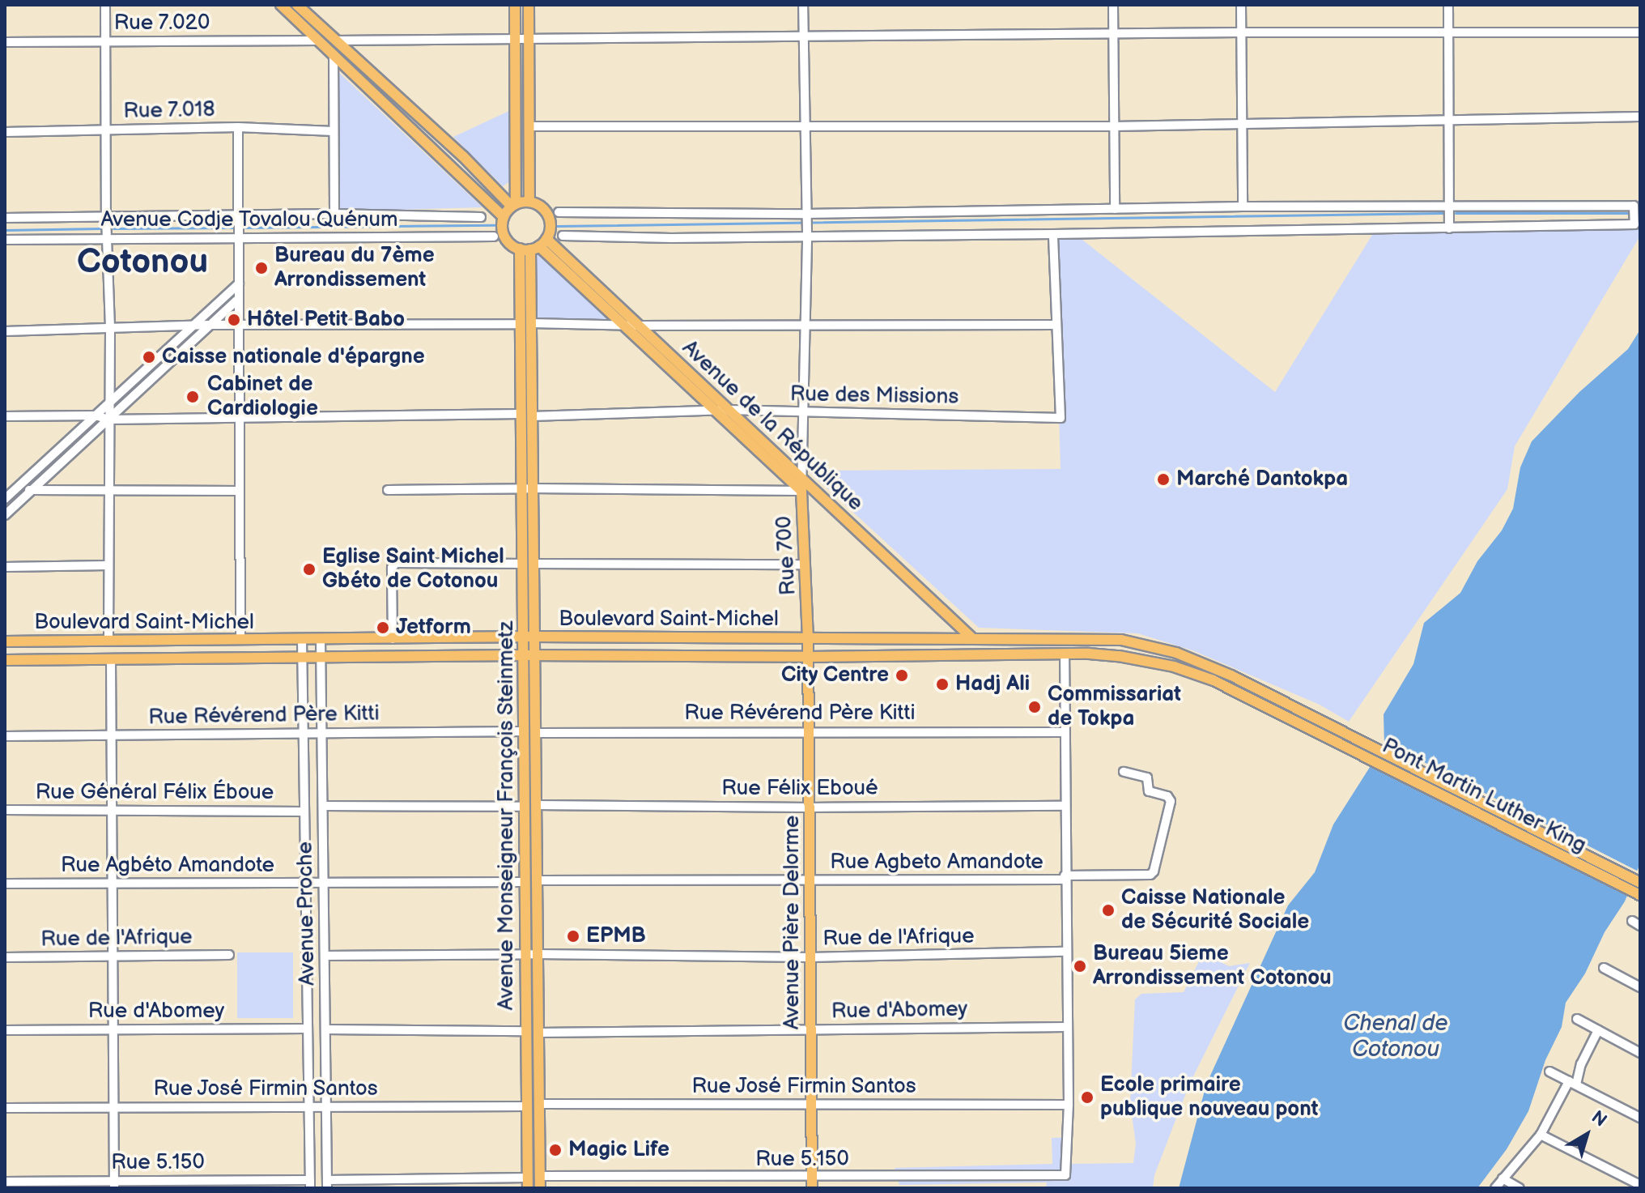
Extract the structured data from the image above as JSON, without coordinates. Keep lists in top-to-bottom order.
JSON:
{
  "streets": {
    "main road": [
      "Avenue de la République",
      "Rue 700",
      "Boulevard Saint-Michel",
      "Pont Martin Luther King",
      "Avenue Monseigneur François Steinmetz",
      "Avenue Pière Delorme"
    ],
    "street": [
      "Rue 7.020",
      "Rue 7.018",
      "Avenue Codje Tovalou Quénum",
      "Rue des Missions",
      "Rue Révérend Père Kitti",
      "Rue Félix Eboué",
      "Rue Général Félix Éboue",
      "Rue Agbeto Amandote",
      "Rue Agbéto Amandote",
      "Avenue Proche",
      "Rue de l'Afrique",
      "Rue d'Abomey",
      "Rue José Firmin Santos",
      "Rue 5.150"
    ]
  },
  "crossings": [
    ["Rue des Missions", "Avenue de la République"],
    ["Rue des Missions", "Avenue Monseigneur François Steinmetz"],
    ["Avenue de la République", "Rue 700"],
    ["Avenue de la République", "Boulevard Saint-Michel"],
    ["Avenue de la République", "Avenue Monseigneur François Steinmetz"],
    ["Rue 700", "Boulevard Saint-Michel"],
    ["Rue 700", "Avenue Pière Delorme"],
    ["Boulevard Saint-Michel", "Pont Martin Luther King"],
    ["Boulevard Saint-Michel", "Avenue Monseigneur François Steinmetz"],
    ["Boulevard Saint-Michel", "Avenue Proche"],
    ["Boulevard Saint-Michel", "Avenue Pière Delorme"],
    ["Rue Révérend Père Kitti", "Avenue Monseigneur François Steinmetz"],
    ["Rue Révérend Père Kitti", "Avenue Proche"],
    ["Rue Révérend Père Kitti", "Avenue Pière Delorme"],
    ["Rue Félix Eboué", "Avenue Monseigneur François Steinmetz"],
    ["Rue Félix Eboué", "Avenue Pière Delorme"],
    ["Rue Général Félix Éboue", "Avenue Proche"],
    ["Avenue Monseigneur François Steinmetz", "Rue Agbeto Amandote"],
    ["Avenue Monseigneur François Steinmetz", "Rue Agbéto Amandote"],
    ["Avenue Monseigneur François Steinmetz", "Rue de l'Afrique"],
    ["Avenue Monseigneur François Steinmetz", "Rue d'Abomey"],
    ["Avenue Monseigneur François Steinmetz", "Rue José Firmin Santos"],
    ["Avenue Monseigneur François Steinmetz", "Rue 5.150"],
    ["Rue Agbeto Amandote", "Avenue Pière Delorme"],
    ["Rue Agbéto Amandote", "Avenue Proche"],
    ["Avenue Proche", "Rue de l'Afrique"],
    ["Avenue Proche", "Rue d'Abomey"],
    ["Avenue Proche", "Rue José Firmin Santos"],
    ["Avenue Proche", "Rue 5.150"],
    ["Avenue Pière Delorme", "Rue de l'Afrique"],
    ["Avenue Pière Delorme", "Rue d'Abomey"],
    ["Avenue Pière Delorme", "Rue José Firmin Santos"],
    ["Avenue Pière Delorme", "Rue 5.150"],
    ["Rue José Firmin Santos", "Rue 5.150"]
  ],
  "districts": ["Cotonou"],
  "water": ["Chenal de Cotonou"],
  "places": [
    "Bureau du 7ème Arrondissement",
    "Hôtel Petit Babo",
    "Caisse nationale d'épargne",
    "Cabinet de Cardiologie",
    "Marché Dantokpa",
    "Eglise Saint Michel Gbéto de Cotonou",
    "Jetform",
    "City Centre",
    "Hadj Ali",
    "Commissariat de Tokpa",
    "Caisse Nationale de Sécurité Sociale",
    "EPMB",
    "Bureau 5ieme Arrondissement Cotonou",
    "Ecole primaire publique nouveau pont",
    "Magic Life"
  ],
  "north": "top right"
}
